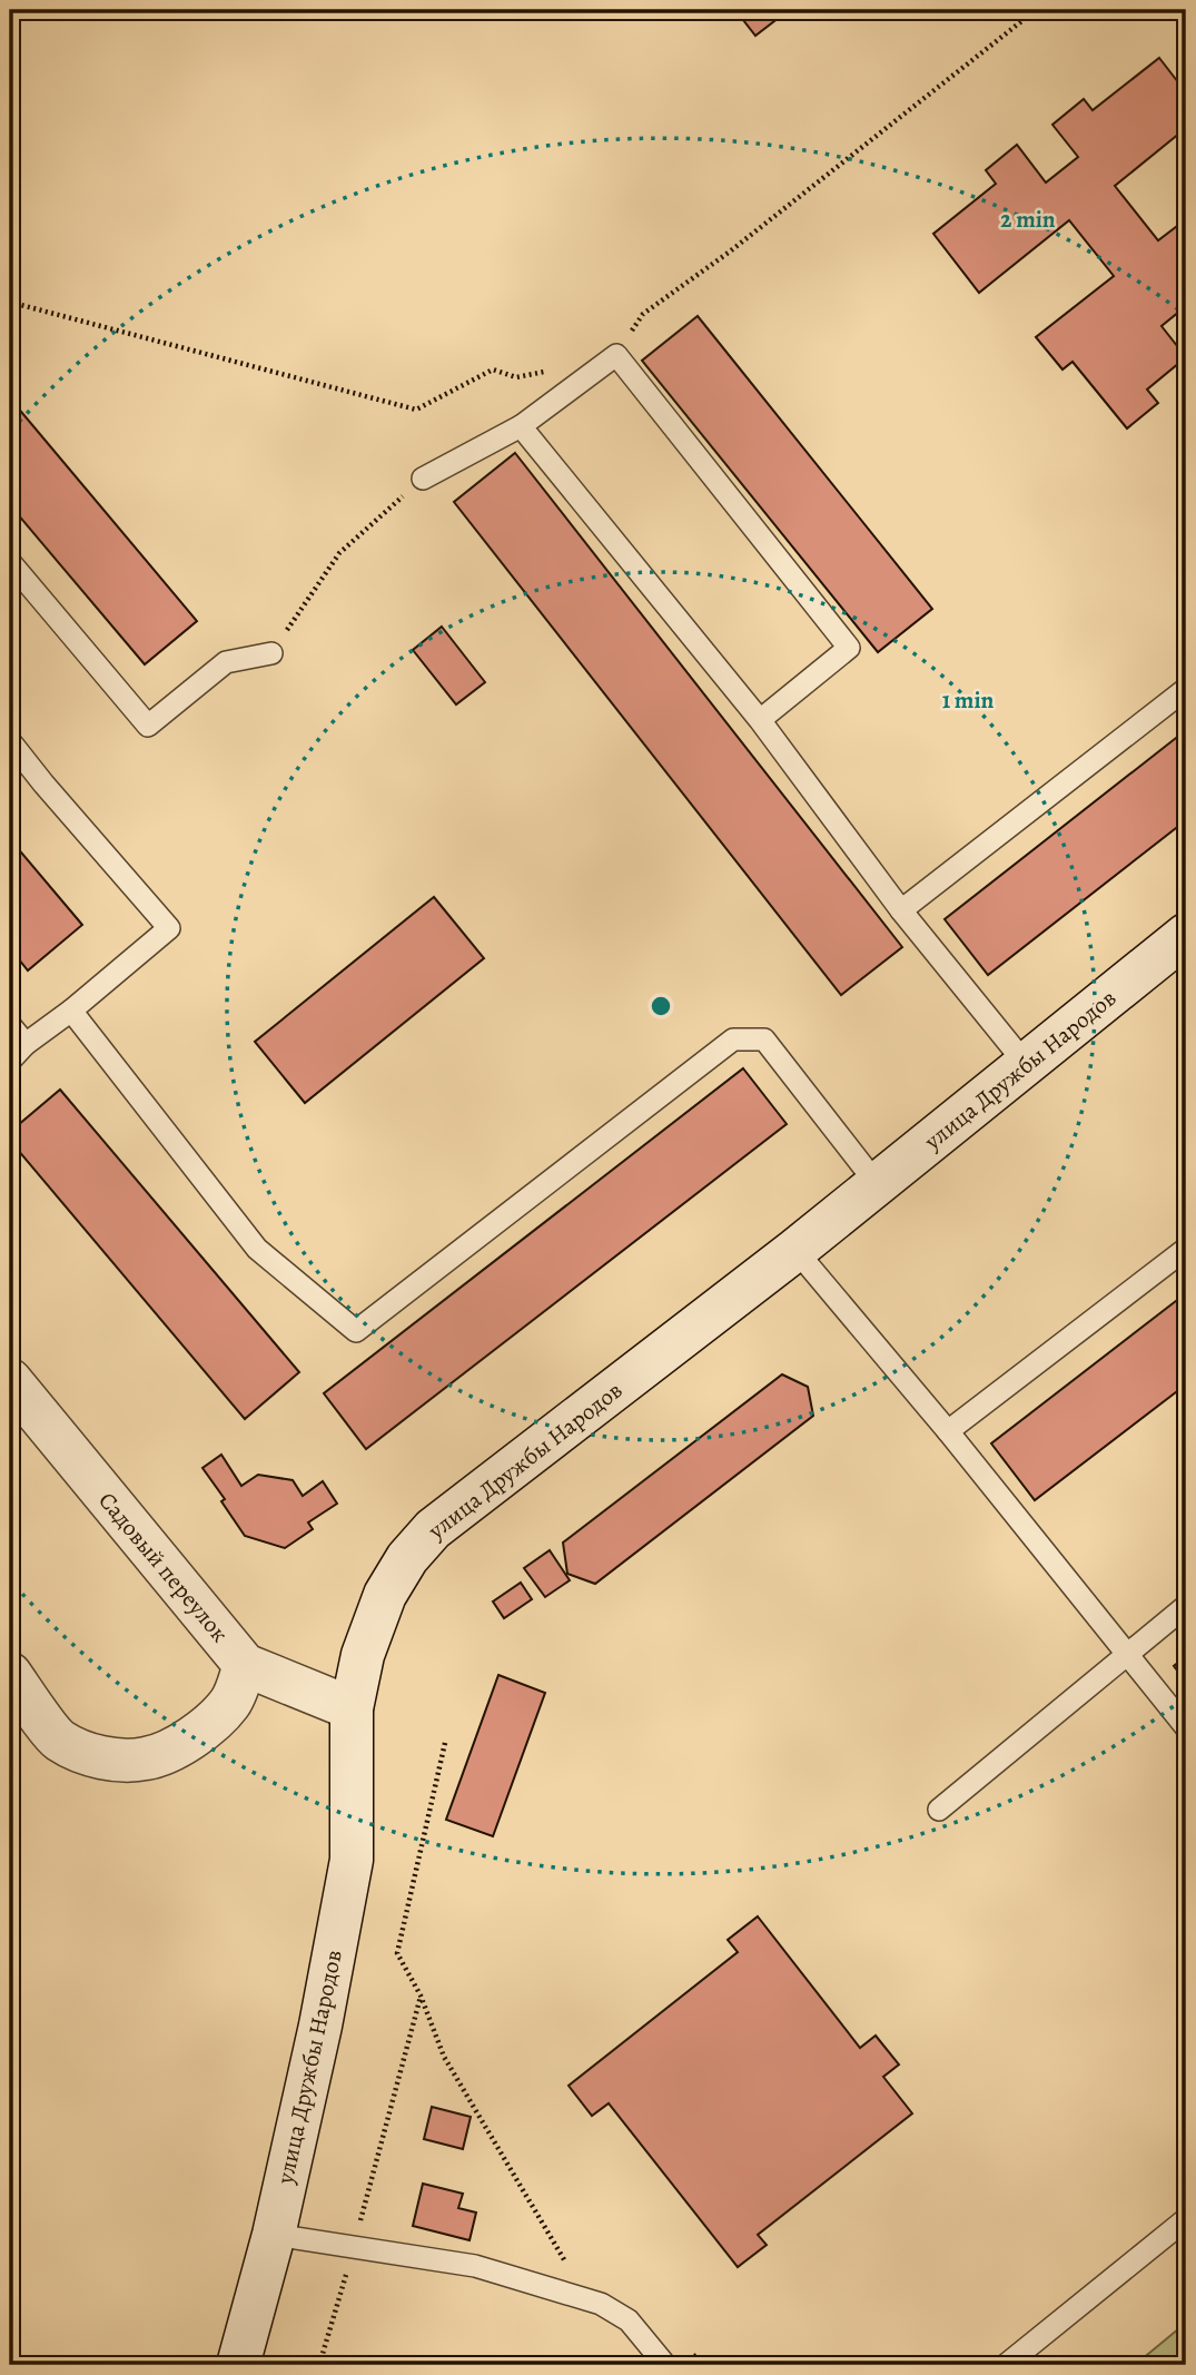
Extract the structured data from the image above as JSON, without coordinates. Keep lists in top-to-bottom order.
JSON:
{
  "streets": {
    "street": ["улица Дружбы Народов", "Садовый переулок"]
  },
  "crossings": [
    ["улица Дружбы Народов", "Садовый переулок"]
  ],
  "rings": ["2 min", "1 min"]
}
